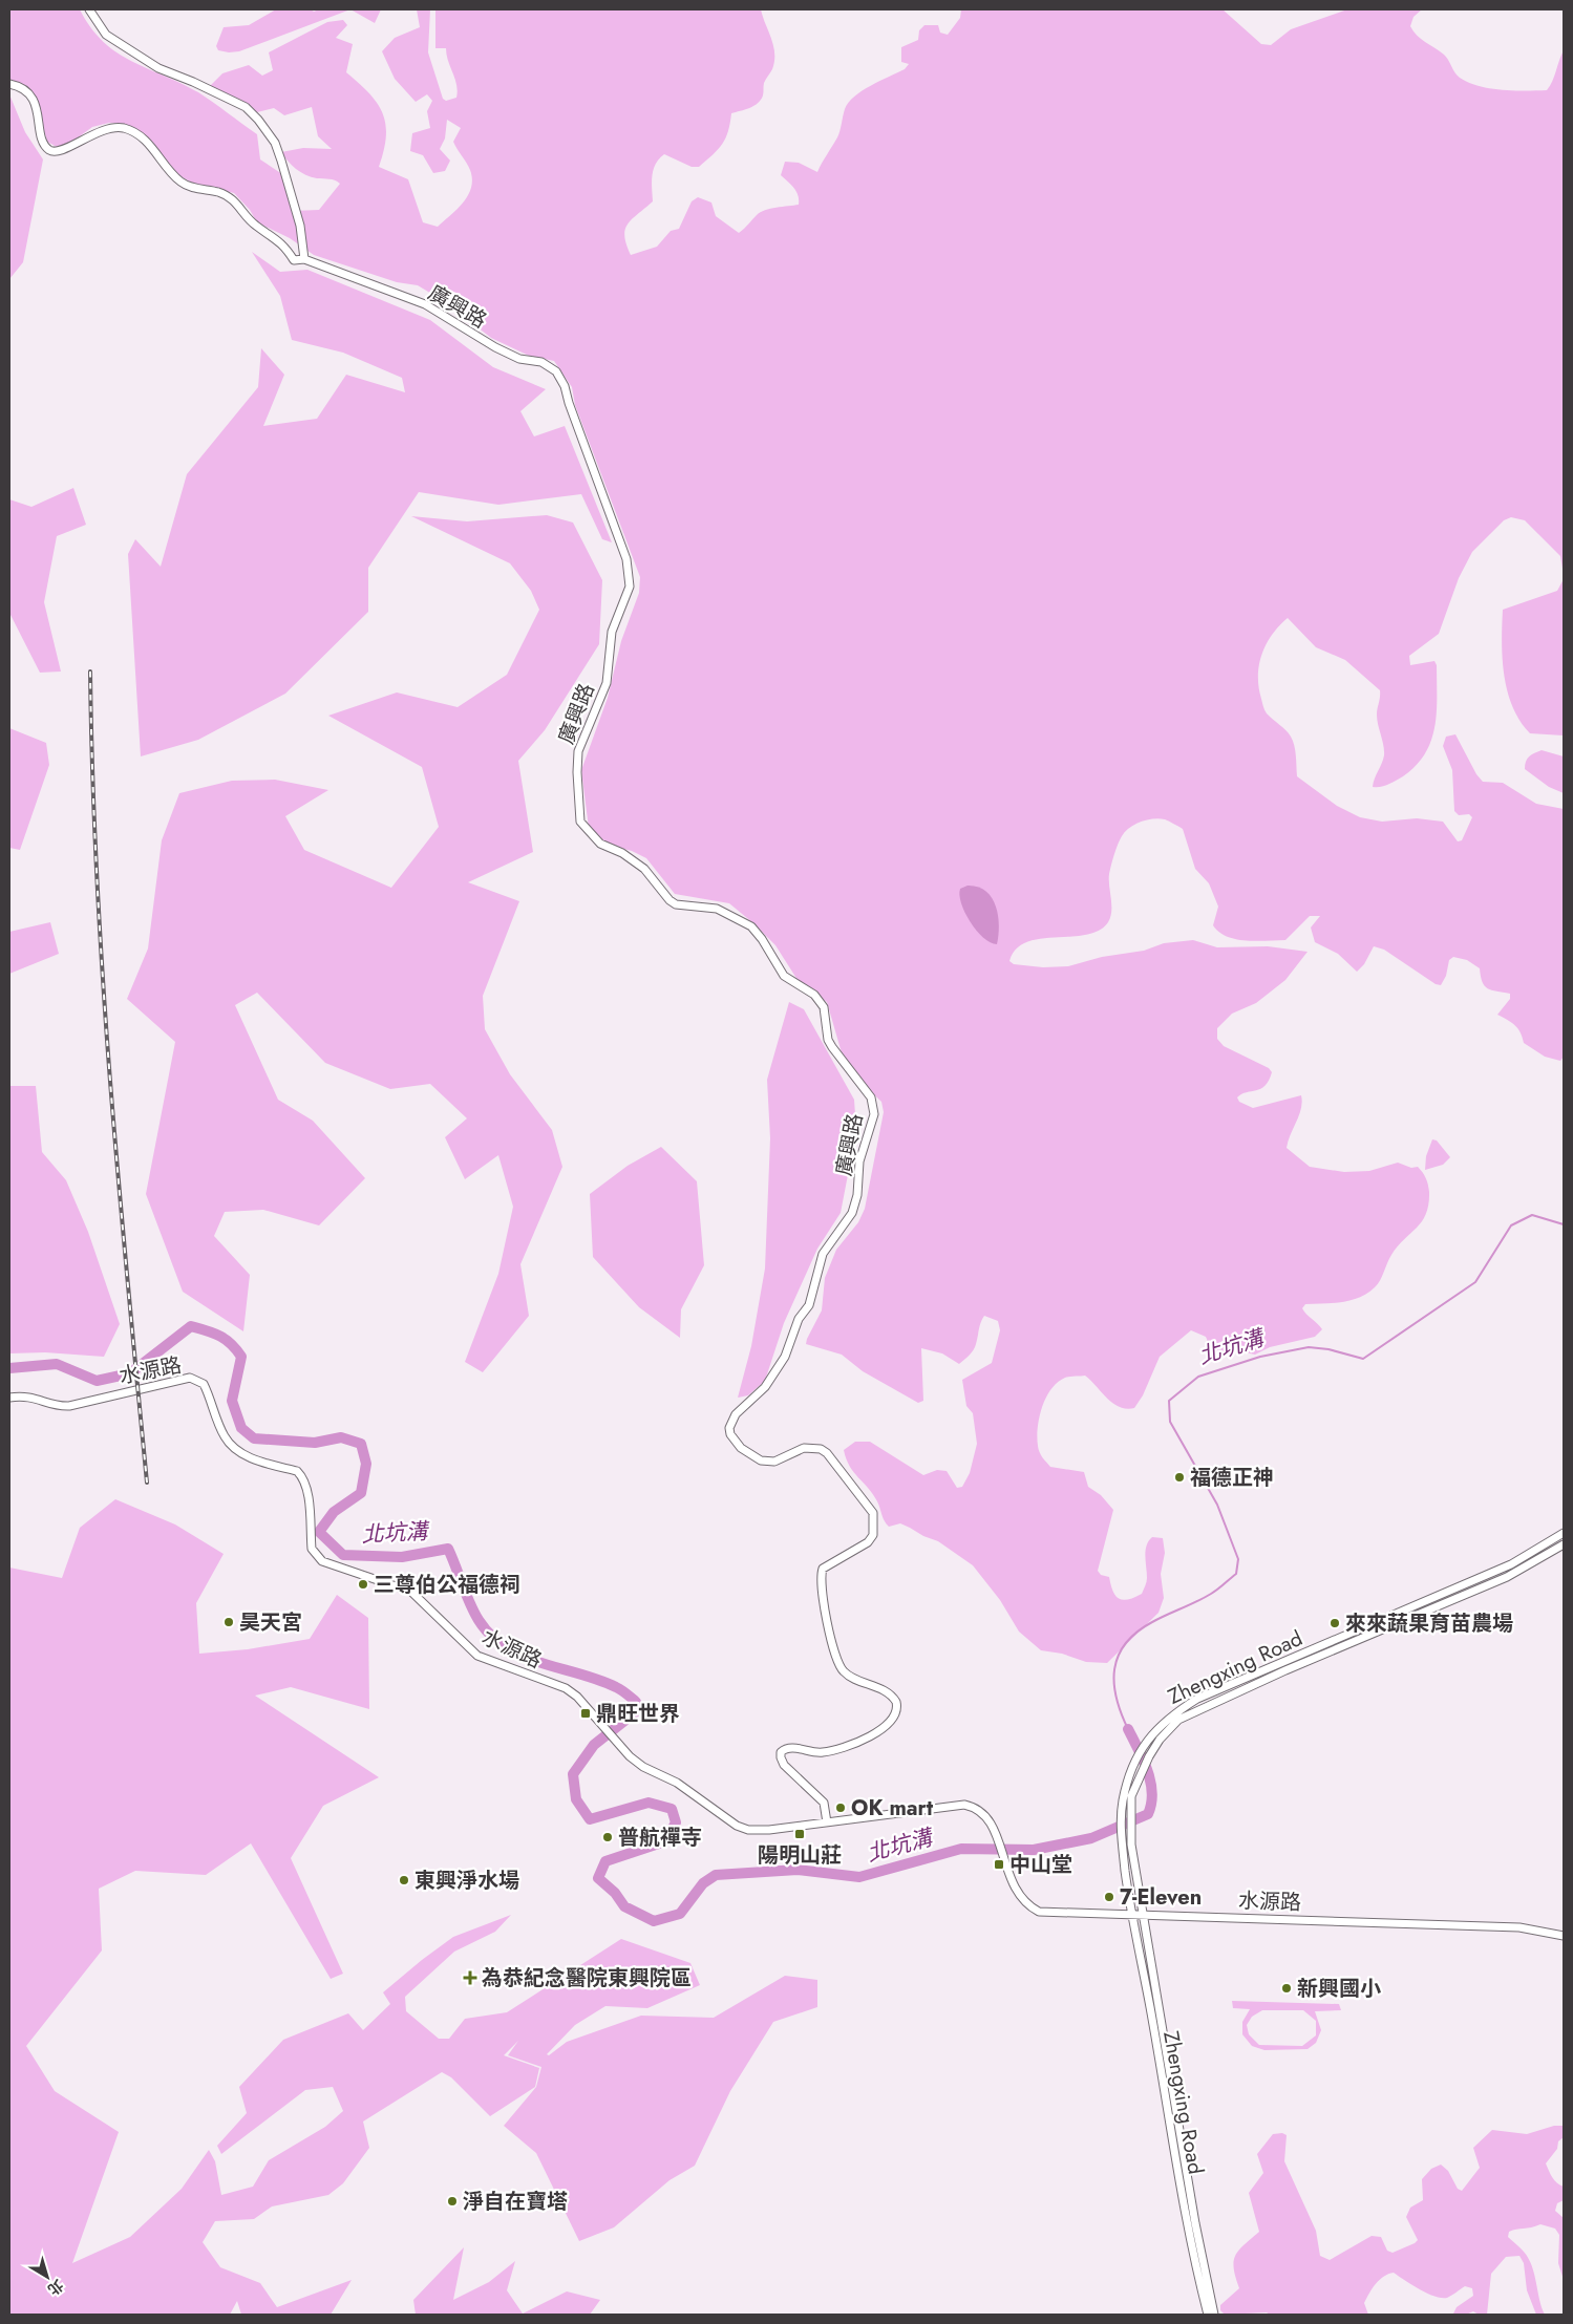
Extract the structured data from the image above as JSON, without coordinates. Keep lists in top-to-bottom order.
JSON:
{
  "streets": {
    "street": ["廣興路", "水源路", "Zhengxing Road"]
  },
  "crossings": [
    ["廣興路", "水源路"],
    ["水源路", "Zhengxing Road"]
  ],
  "water": ["北坑溝"],
  "places": {
    "other": [
      "福德正神",
      "三尊伯公福德祠",
      "昊天宮",
      "來來蔬果育苗農場",
      "OK mart",
      "普航禪寺",
      "東興淨水場",
      "7-Eleven",
      "新興國小",
      "淨自在寶塔"
    ],
    "transit": ["鼎旺世界", "陽明山莊", "中山堂"],
    "health": ["為恭紀念醫院東興院區"]
  },
  "north": "bottom right"
}
